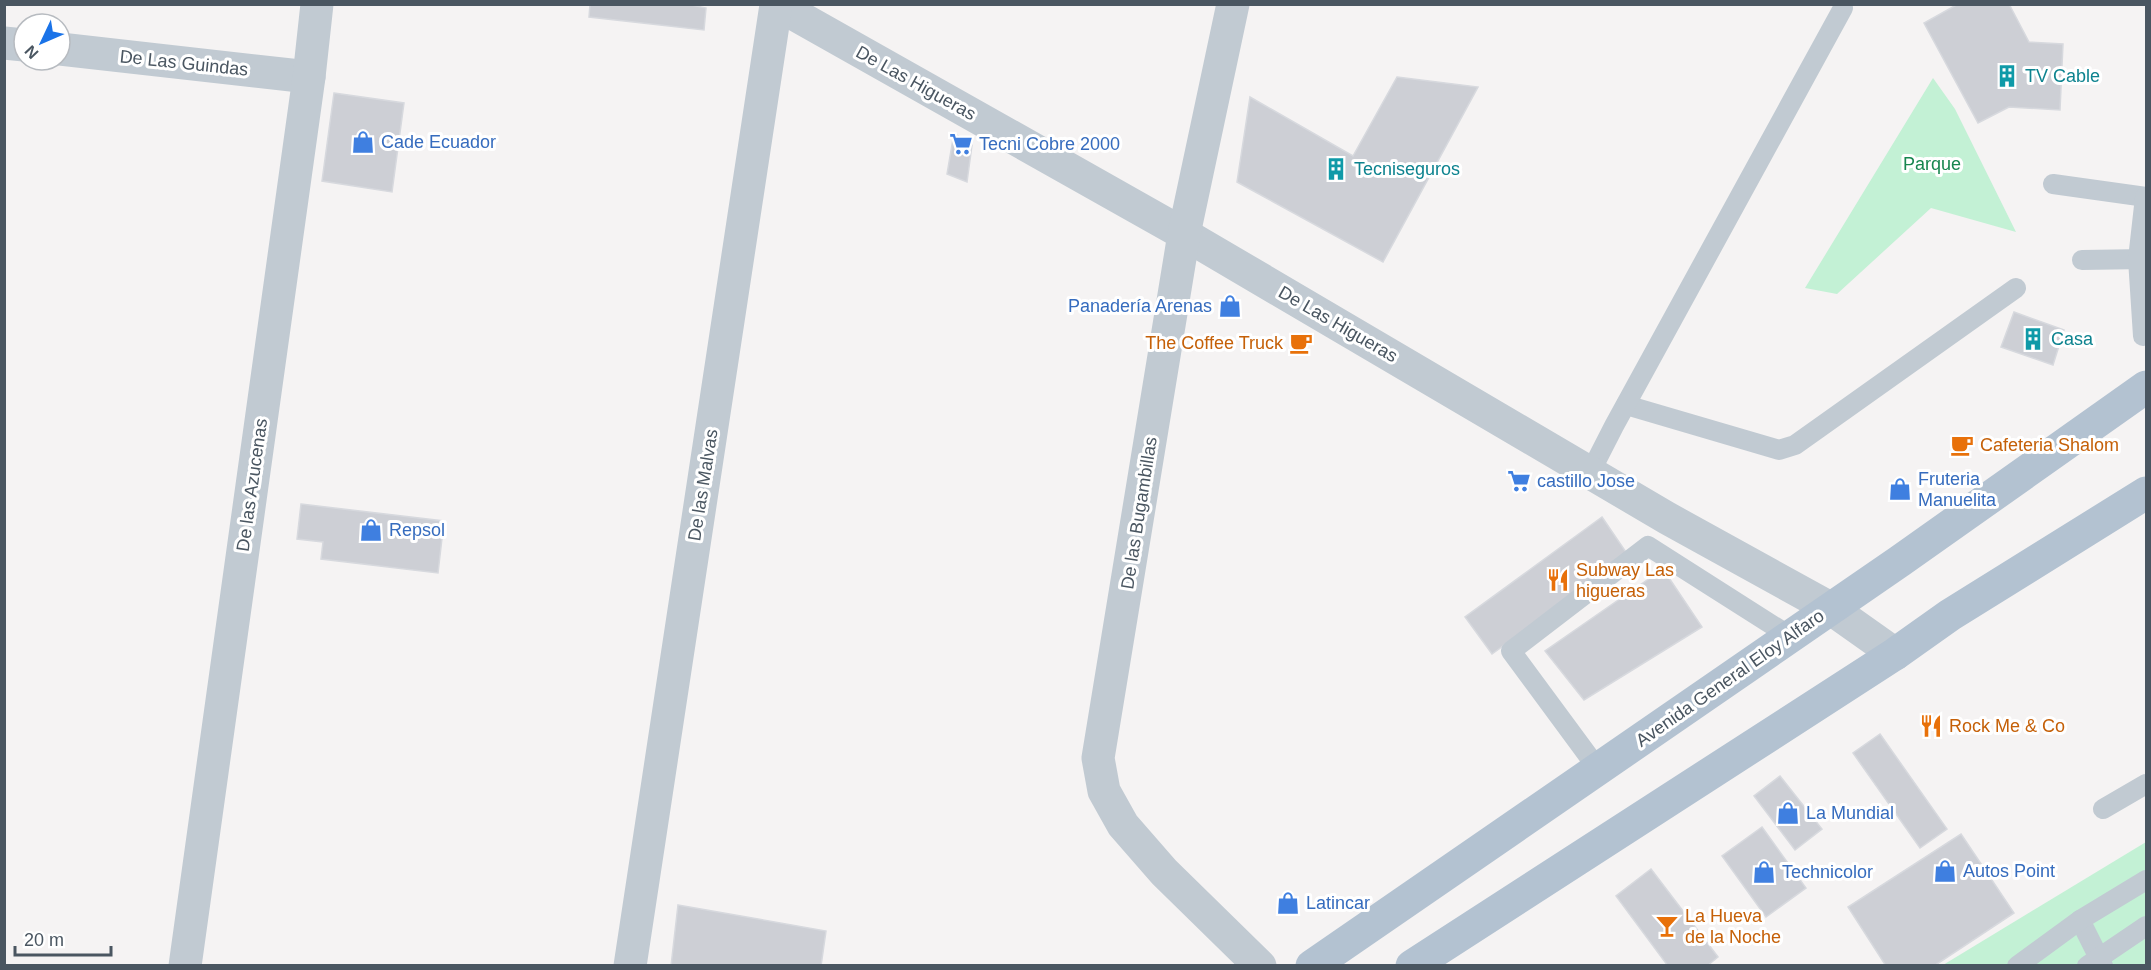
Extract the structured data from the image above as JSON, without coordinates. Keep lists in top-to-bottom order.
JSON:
{
  "streets": {
    "main road": ["Avenida General Eloy Alfaro"],
    "street": [
      "De Las Guindas",
      "De Las Higueras",
      "De las Azucenas",
      "De las Malvas",
      "De las Bugambillas"
    ]
  },
  "crossings": [
    ["De Las Guindas", "De las Azucenas"],
    ["De Las Higueras", "De las Malvas"],
    ["De Las Higueras", "De las Bugambillas"],
    ["De Las Higueras", "Avenida General Eloy Alfaro"]
  ],
  "parks": ["Parque"],
  "places": {
    "building": ["TV Cable", "Tecniseguros", "Casa"],
    "shop": [
      "Cade Ecuador",
      "Panadería Arenas",
      "Fruteria Manuelita",
      "Repsol",
      "La Mundial",
      "Autos Point",
      "Technicolor",
      "Latincar"
    ],
    "supermarket": ["Tecni Cobre 2000", "castillo Jose"],
    "cafe": ["The Coffee Truck", "Cafeteria Shalom"],
    "restaurant": ["Subway Las higueras", "Rock Me & Co"],
    "bar": ["La Hueva de la Noche"]
  },
  "scale_bar": "20 m",
  "north": "bottom left"
}
